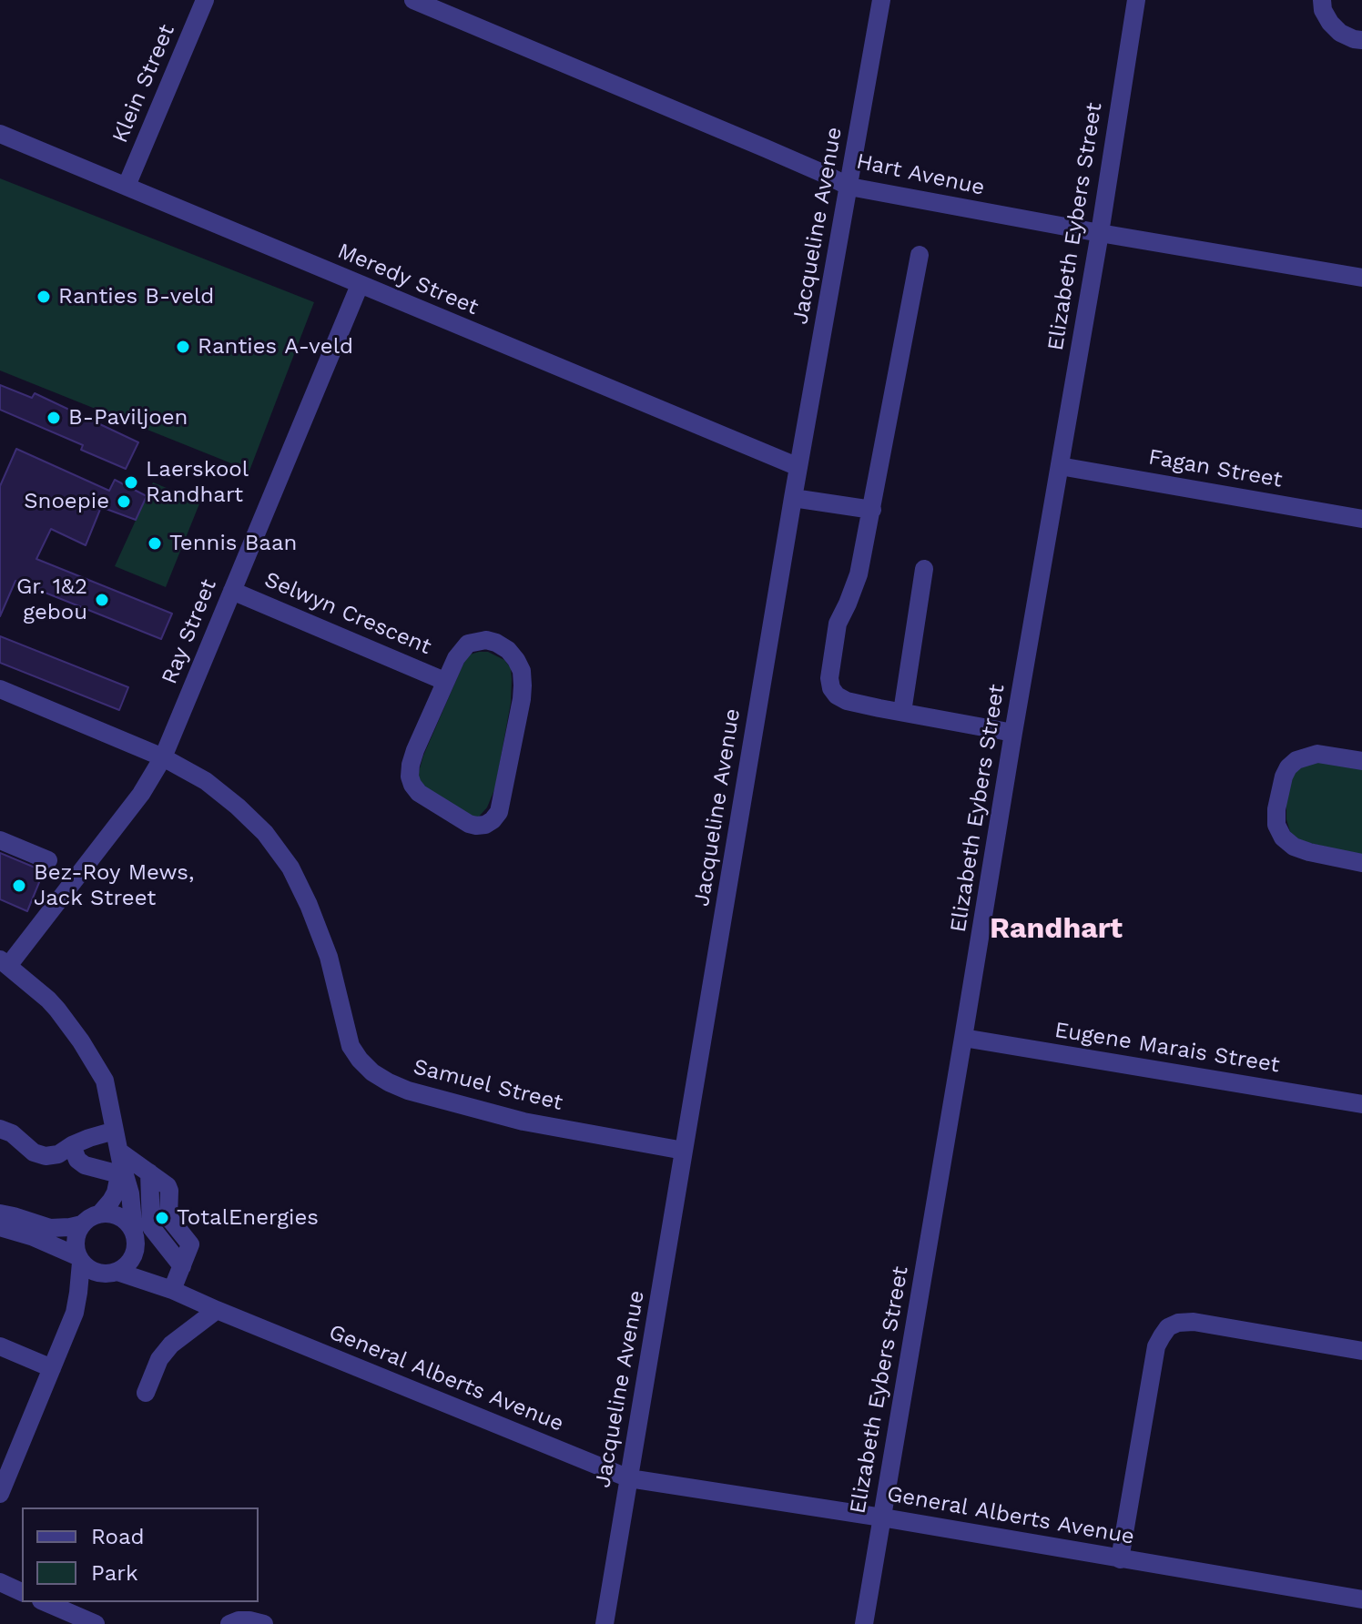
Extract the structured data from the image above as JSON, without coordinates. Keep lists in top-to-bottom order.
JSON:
{
  "streets": {
    "street": [
      "Klein Street",
      "Hart Avenue",
      "Jacqueline Avenue",
      "Elizabeth Eybers Street",
      "Meredy Street",
      "Fagan Street",
      "Selwyn Crescent",
      "Ray Street",
      "Eugene Marais Street",
      "Samuel Street",
      "General Alberts Avenue"
    ]
  },
  "crossings": [
    ["Klein Street", "Meredy Street"],
    ["Hart Avenue", "Jacqueline Avenue"],
    ["Hart Avenue", "Elizabeth Eybers Street"],
    ["Jacqueline Avenue", "Meredy Street"],
    ["Jacqueline Avenue", "Samuel Street"],
    ["Jacqueline Avenue", "General Alberts Avenue"],
    ["Elizabeth Eybers Street", "Fagan Street"],
    ["Elizabeth Eybers Street", "Eugene Marais Street"],
    ["Elizabeth Eybers Street", "General Alberts Avenue"],
    ["Meredy Street", "Ray Street"],
    ["Selwyn Crescent", "Ray Street"],
    ["Ray Street", "Samuel Street"]
  ],
  "districts": ["Randhart"],
  "places": [
    "Ranties B-veld",
    "Ranties A-veld",
    "B-Paviljoen",
    "Laerskool Randhart",
    "Snoepie",
    "Tennis Baan",
    "Gr. 1&2 gebou",
    "Bez-Roy Mews, Jack Street",
    "TotalEnergies"
  ],
  "legend": ["Road", "Park"]
}
